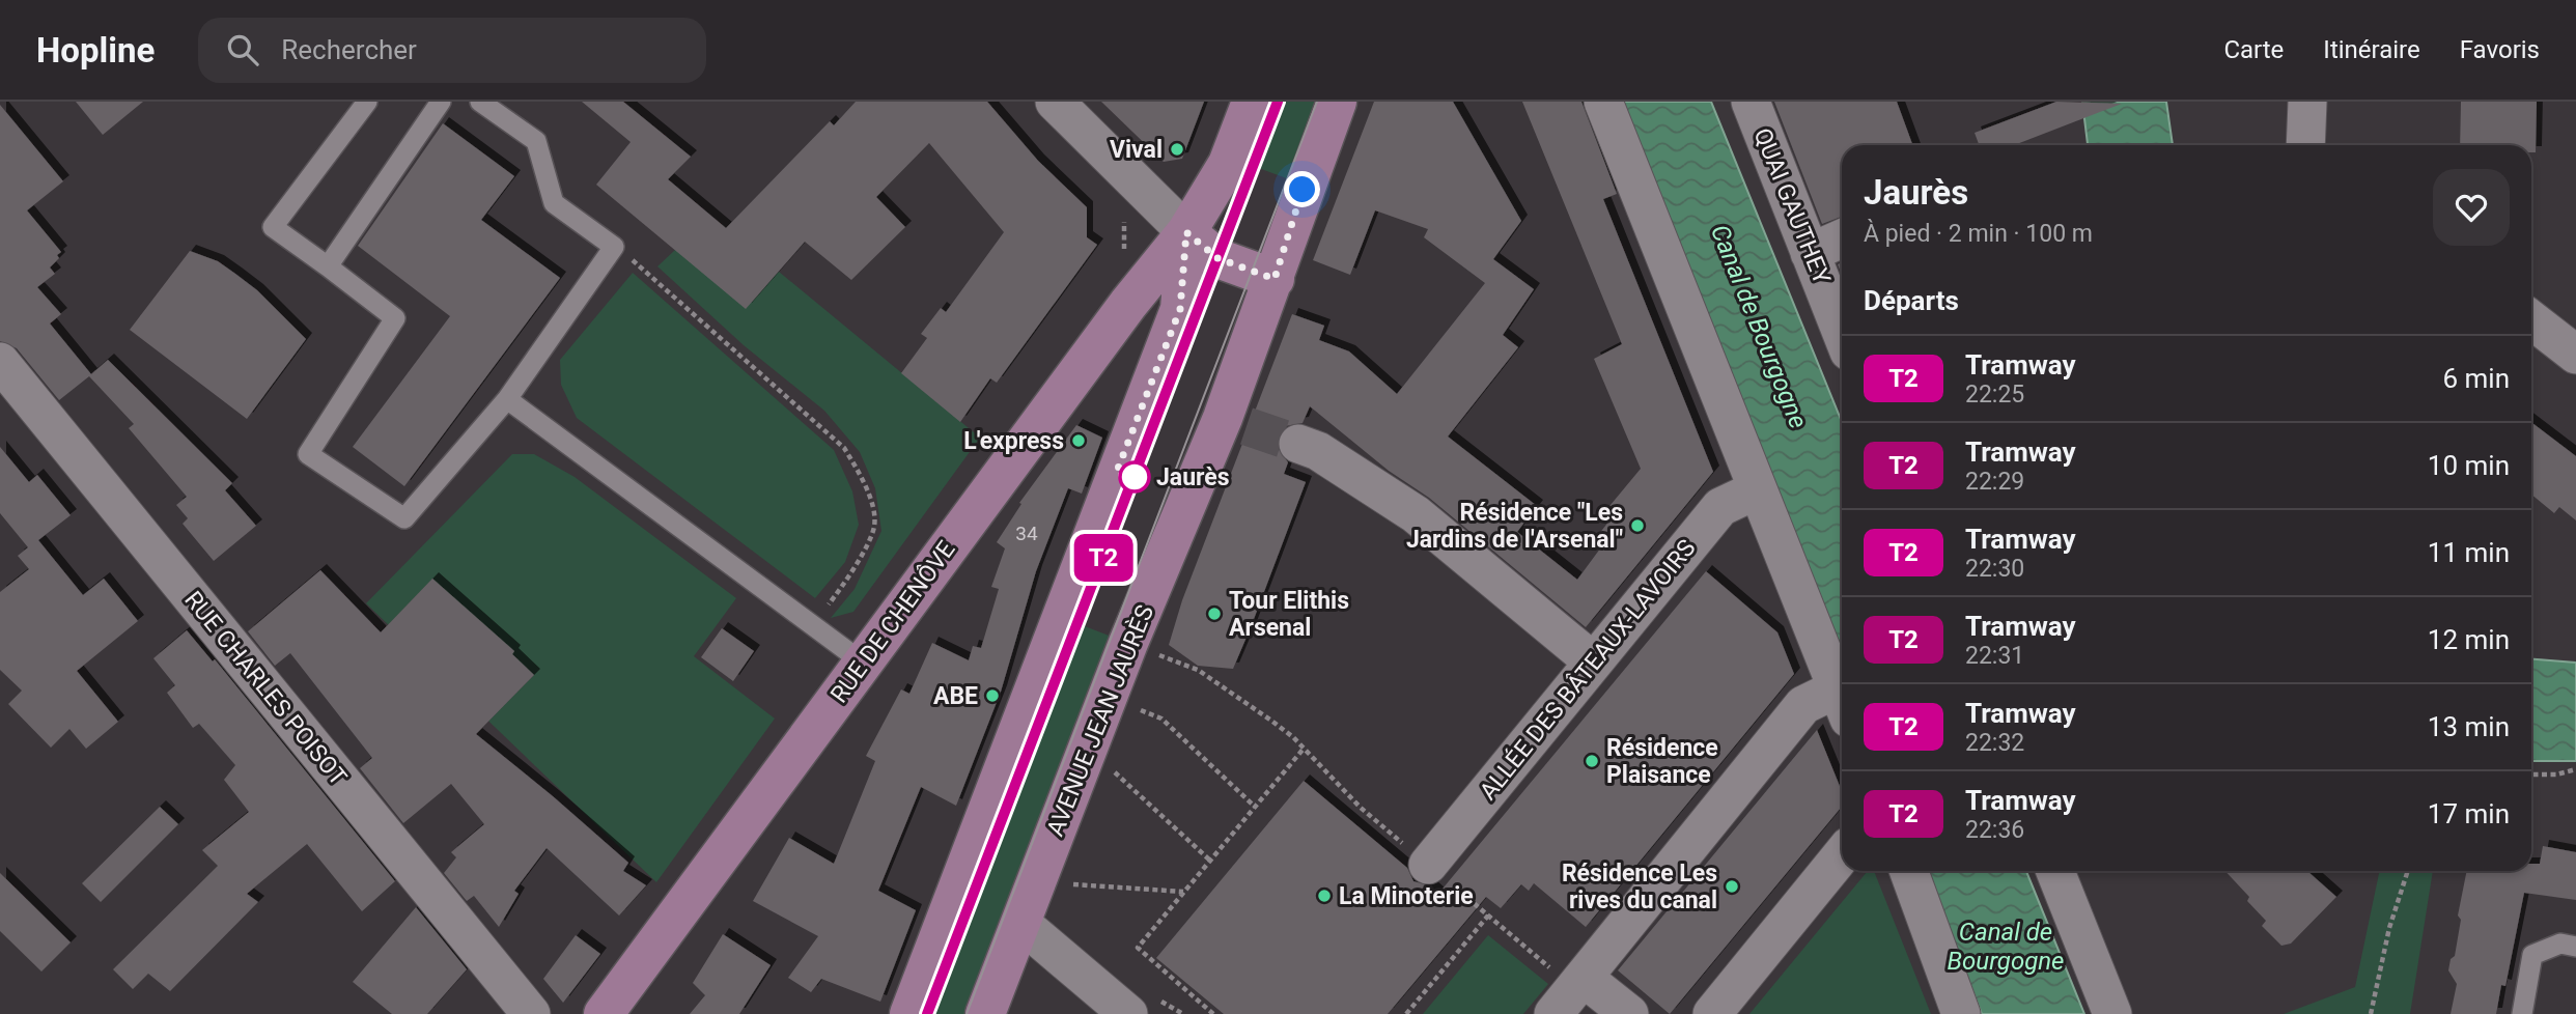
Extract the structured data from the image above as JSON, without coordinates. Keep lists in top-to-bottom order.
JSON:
{
  "streets": {
    "main road": ["RUE DE CHENÔVE", "AVENUE JEAN JAURÈS"],
    "street": ["QUAI GAUTHEY", "ALLÉE DES BÂTEAUX-LAVOIRS", "RUE CHARLES POISOT"]
  },
  "water": ["Canal de Bourgogne"],
  "places": [
    "Vival",
    "L'express",
    "Jaurès",
    "Résidence \"Les Jardins de l'Arsenal\"",
    "Tour Elithis Arsenal",
    "ABE",
    "Résidence Plaisance",
    "Résidence Les rives du canal",
    "La Minoterie"
  ],
  "lines": ["tram line T2"],
  "house_numbers": ["34"],
  "page": {
    "header": "Hopline",
    "search": "Rechercher",
    "nav": ["Carte", "Itinéraire", "Favoris"],
    "on_map": "T2",
    "heading": [
      ["Jaurès", "À pied · 2 min · 100 m"],
      "Départs"
    ],
    "list": [
      {
        "mark": "T2",
        "name": "Tramway",
        "note": "22:25",
        "value": "6 min"
      },
      {
        "mark": "T2",
        "name": "Tramway",
        "note": "22:29",
        "value": "10 min"
      },
      {
        "mark": "T2",
        "name": "Tramway",
        "note": "22:30",
        "value": "11 min"
      },
      {
        "mark": "T2",
        "name": "Tramway",
        "note": "22:31",
        "value": "12 min"
      },
      {
        "mark": "T2",
        "name": "Tramway",
        "note": "22:32",
        "value": "13 min"
      },
      {
        "mark": "T2",
        "name": "Tramway",
        "note": "22:36",
        "value": "17 min"
      }
    ]
  }
}
